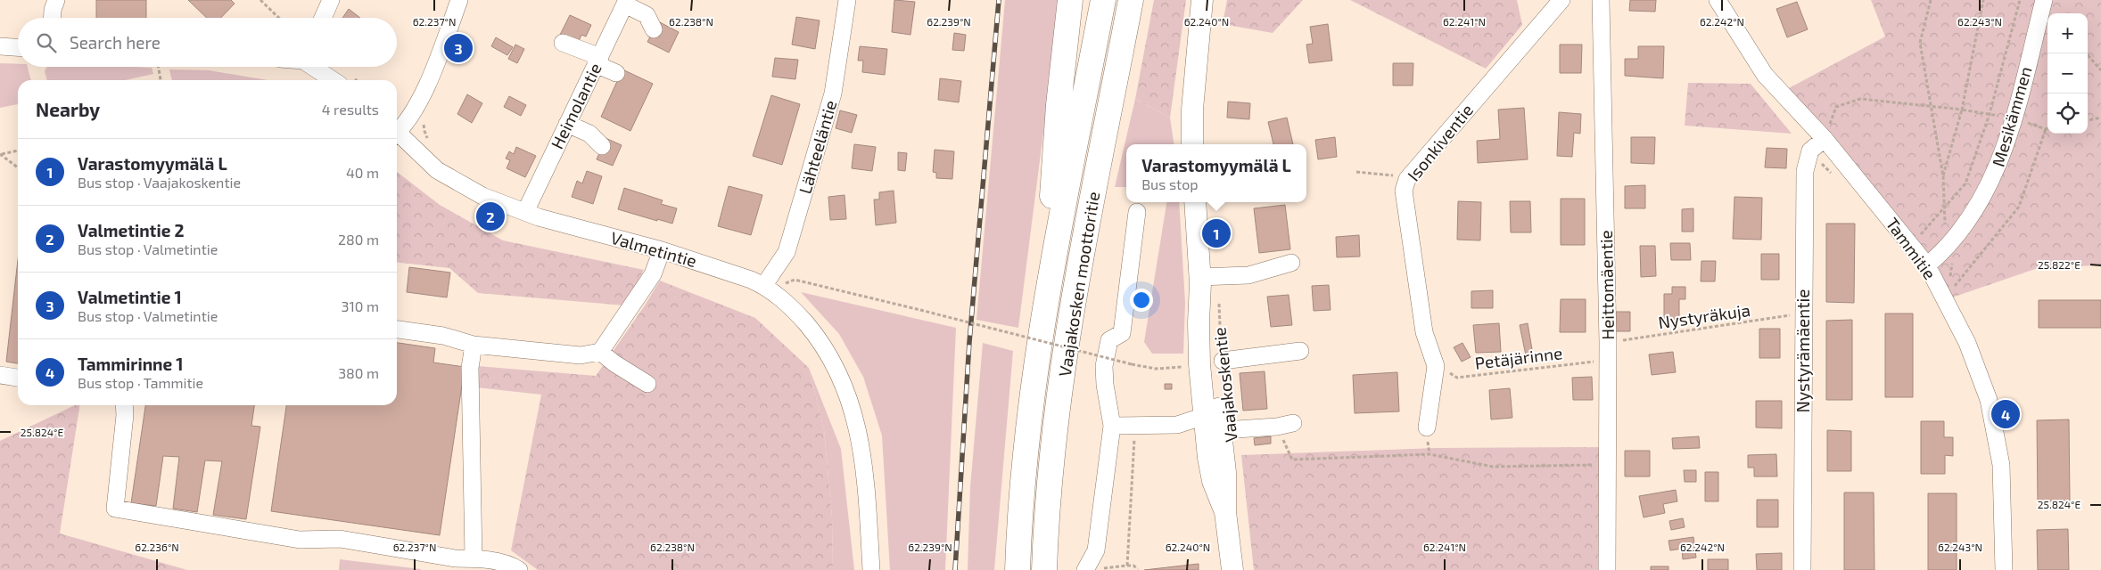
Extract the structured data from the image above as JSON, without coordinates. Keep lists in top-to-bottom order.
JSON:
{
  "streets": {
    "highway": ["Vaajakosken moottoritie"],
    "main road": ["Vaajakoskentie"],
    "street": [
      "Heimolantie",
      "Mesikämmen",
      "Isonkiventie",
      "Lähteeläntie",
      "Tammitie",
      "Valmetintie",
      "Heittomäentie",
      "Nystyrämäentie"
    ],
    "path": ["Nystyräkuja", "Petäjärinne"]
  },
  "crossings": [
    ["Heimolantie", "Valmetintie"],
    ["Mesikämmen", "Tammitie"],
    ["Isonkiventie", "Petäjärinne"],
    ["Lähteeläntie", "Valmetintie"],
    ["Tammitie", "Nystyrämäentie"],
    ["Heittomäentie", "Nystyräkuja"],
    ["Heittomäentie", "Petäjärinne"],
    ["Nystyräkuja", "Nystyrämäentie"]
  ],
  "page": {
    "map_buttons": ["+", "−"],
    "search": "Search here",
    "pins": [
      "3",
      "2",
      "1",
      "4"
    ],
    "heading": ["Nearby", "4 results"],
    "list": [
      {
        "mark": "1",
        "name": "Varastomyymälä L",
        "note": "Bus stop · Vaajakoskentie",
        "value": "40 m"
      },
      {
        "mark": "2",
        "name": "Valmetintie 2",
        "note": "Bus stop · Valmetintie",
        "value": "280 m"
      },
      {
        "mark": "3",
        "name": "Valmetintie 1",
        "note": "Bus stop · Valmetintie",
        "value": "310 m"
      },
      {
        "mark": "4",
        "name": "Tammirinne 1",
        "note": "Bus stop · Tammitie",
        "value": "380 m"
      }
    ],
    "popup": ["Varastomyymälä L", "Bus stop"]
  },
  "coordinates": [
    "62.237°N",
    "62.238°N",
    "62.239°N",
    "62.240°N",
    "62.241°N",
    "62.242°N",
    "62.243°N",
    "25.822°E",
    "25.824°E",
    "62.236°N"
  ]
}
